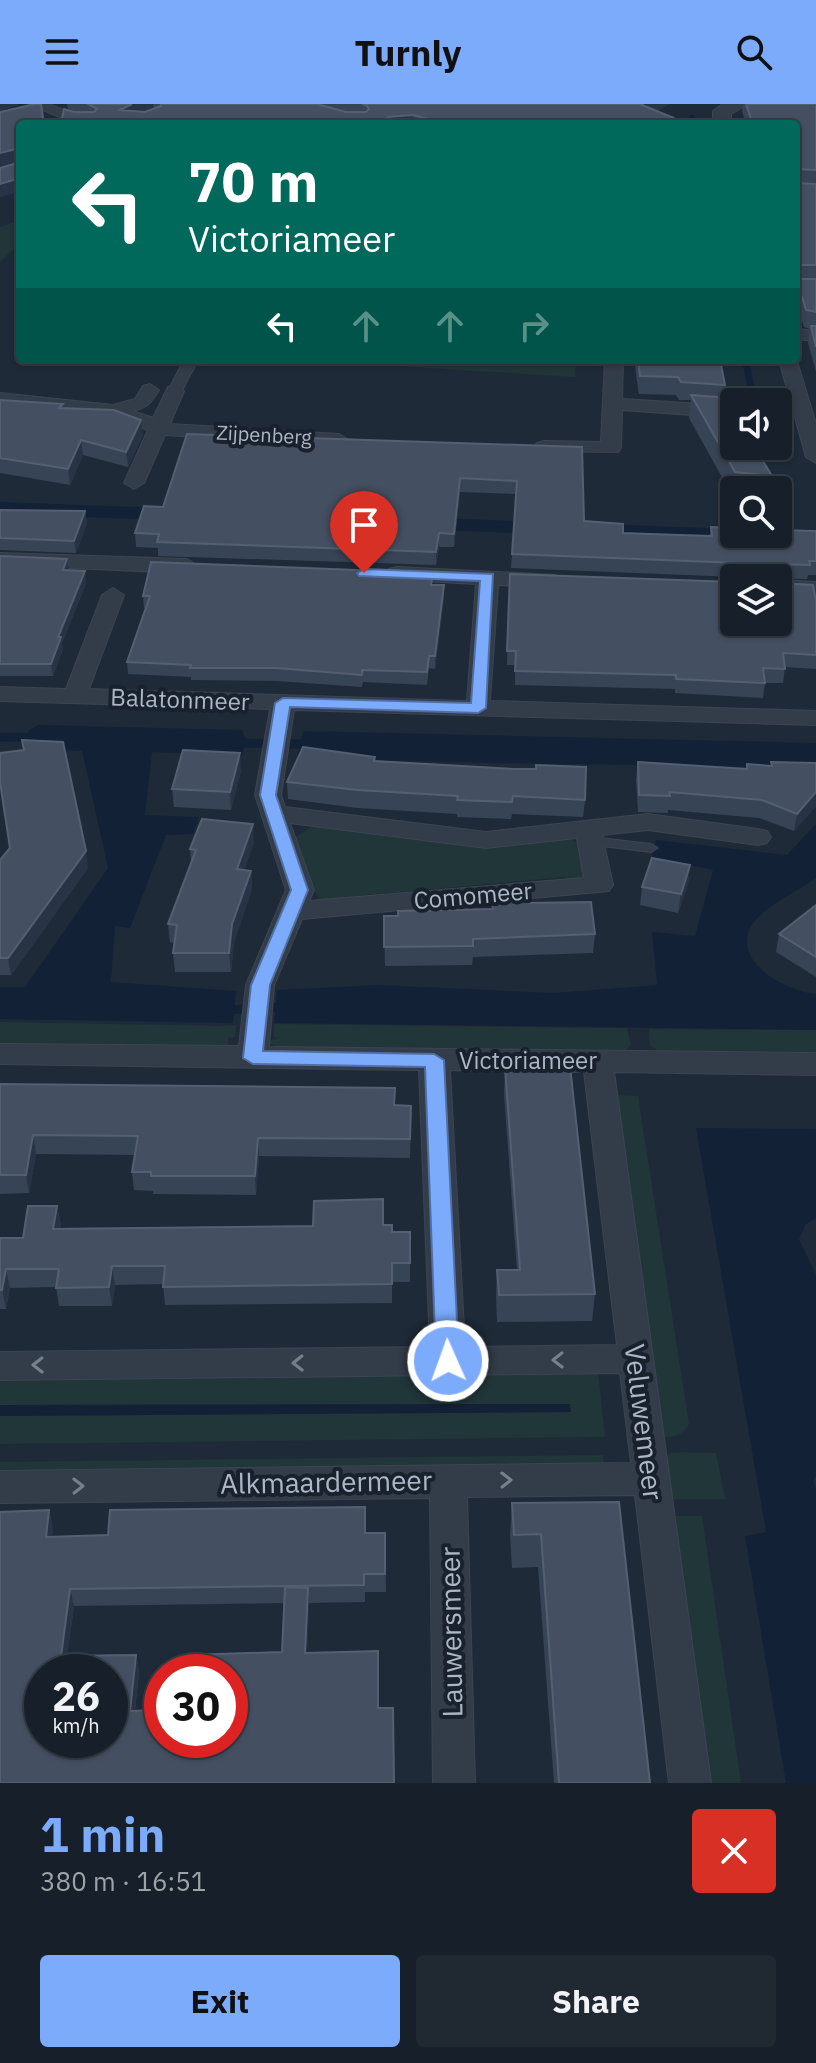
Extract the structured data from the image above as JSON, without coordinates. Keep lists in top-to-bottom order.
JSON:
{
  "streets": {
    "street": [
      "Zijpenberg",
      "Balatonmeer",
      "Comomeer",
      "Victoriameer",
      "Veluwemeer",
      "Alkmaardermeer",
      "Lauwersmeer"
    ]
  },
  "crossings": [
    ["Victoriameer", "Veluwemeer"],
    ["Veluwemeer", "Alkmaardermeer"],
    ["Alkmaardermeer", "Lauwersmeer"]
  ],
  "page": {
    "header": "Turnly",
    "turn": ["70 m", "Victoriameer"],
    "speed": "26 km/h",
    "limit": "30",
    "heading": ["1 min", "380 m · 16:51"],
    "buttons": ["Exit", "Share"]
  }
}
